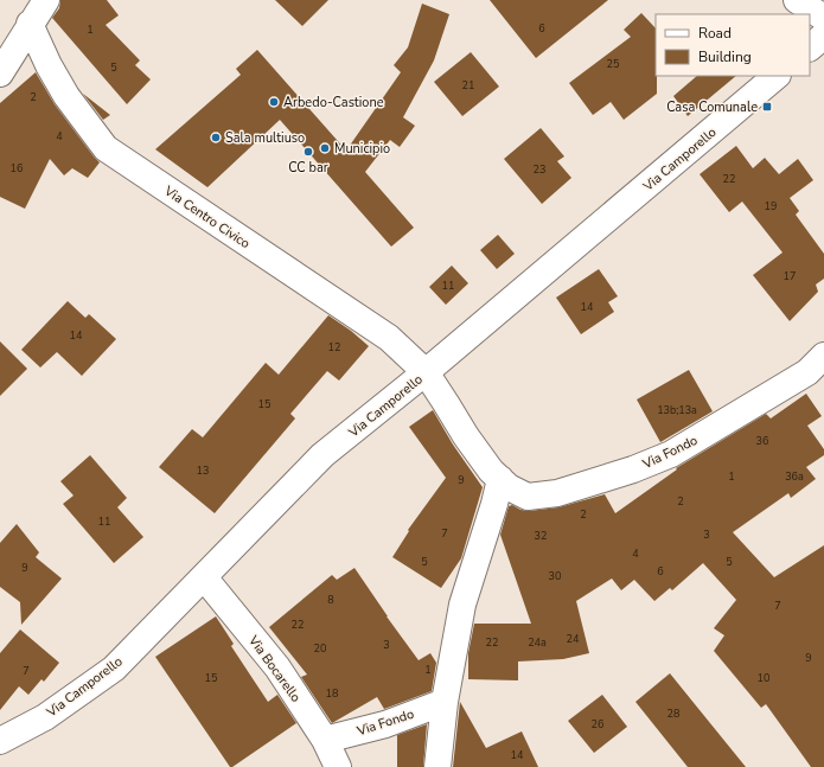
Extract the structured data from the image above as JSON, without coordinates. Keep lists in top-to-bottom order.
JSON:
{
  "streets": {
    "street": [
      "Via Camporello",
      "Via Centro Civico",
      "Via Fondo",
      "Via Bocarello"
    ]
  },
  "crossings": [
    ["Via Camporello", "Via Centro Civico"],
    ["Via Camporello", "Via Fondo"],
    ["Via Camporello", "Via Bocarello"],
    ["Via Centro Civico", "Via Fondo"],
    ["Via Fondo", "Via Bocarello"]
  ],
  "places": {
    "other": [
      "Arbedo-Castione",
      "Sala multiuso",
      "Municipio",
      "CC bar"
    ],
    "transit": ["Casa Comunale"]
  },
  "house_numbers": [
    "6",
    "1",
    "25",
    "5",
    "21",
    "2",
    "4",
    "16",
    "23",
    "22",
    "19",
    "17",
    "11",
    "14",
    "14",
    "12",
    "15",
    "13b;13a",
    "36",
    "13",
    "1",
    "36a",
    "9",
    "2",
    "2",
    "11",
    "7",
    "3",
    "32",
    "4",
    "5",
    "5",
    "9",
    "6",
    "30",
    "8",
    "7",
    "22",
    "24",
    "22",
    "24a",
    "3",
    "20",
    "9",
    "1",
    "7",
    "15",
    "10",
    "18",
    "28",
    "26",
    "14"
  ],
  "legend": ["Road", "Building"]
}
